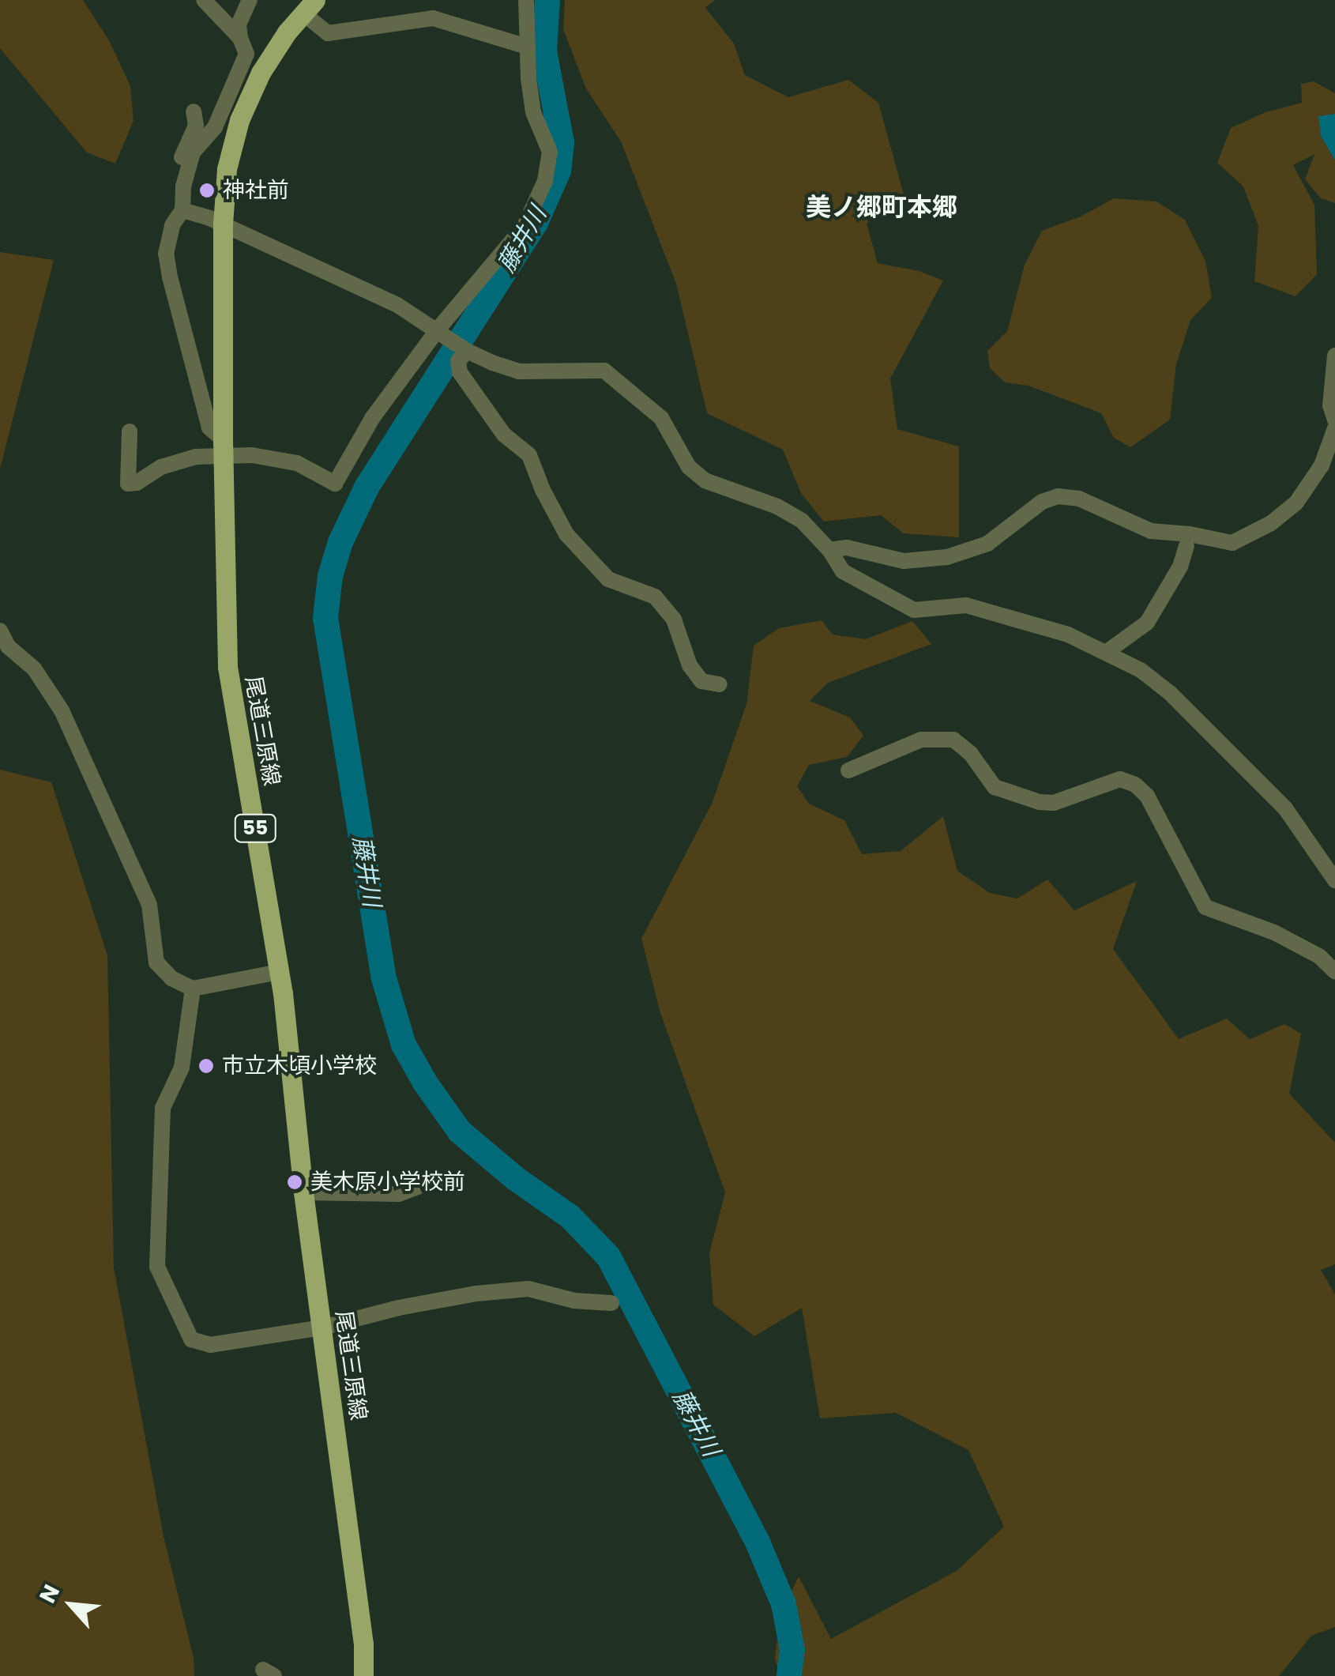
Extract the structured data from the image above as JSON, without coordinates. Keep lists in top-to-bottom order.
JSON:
{
  "streets": {
    "main road": ["尾道三原線", "55"]
  },
  "districts": ["美ノ郷町本郷"],
  "water": ["藤井川"],
  "places": ["神社前", "市立木頃小学校", "美木原小学校前"],
  "north": "top left"
}
